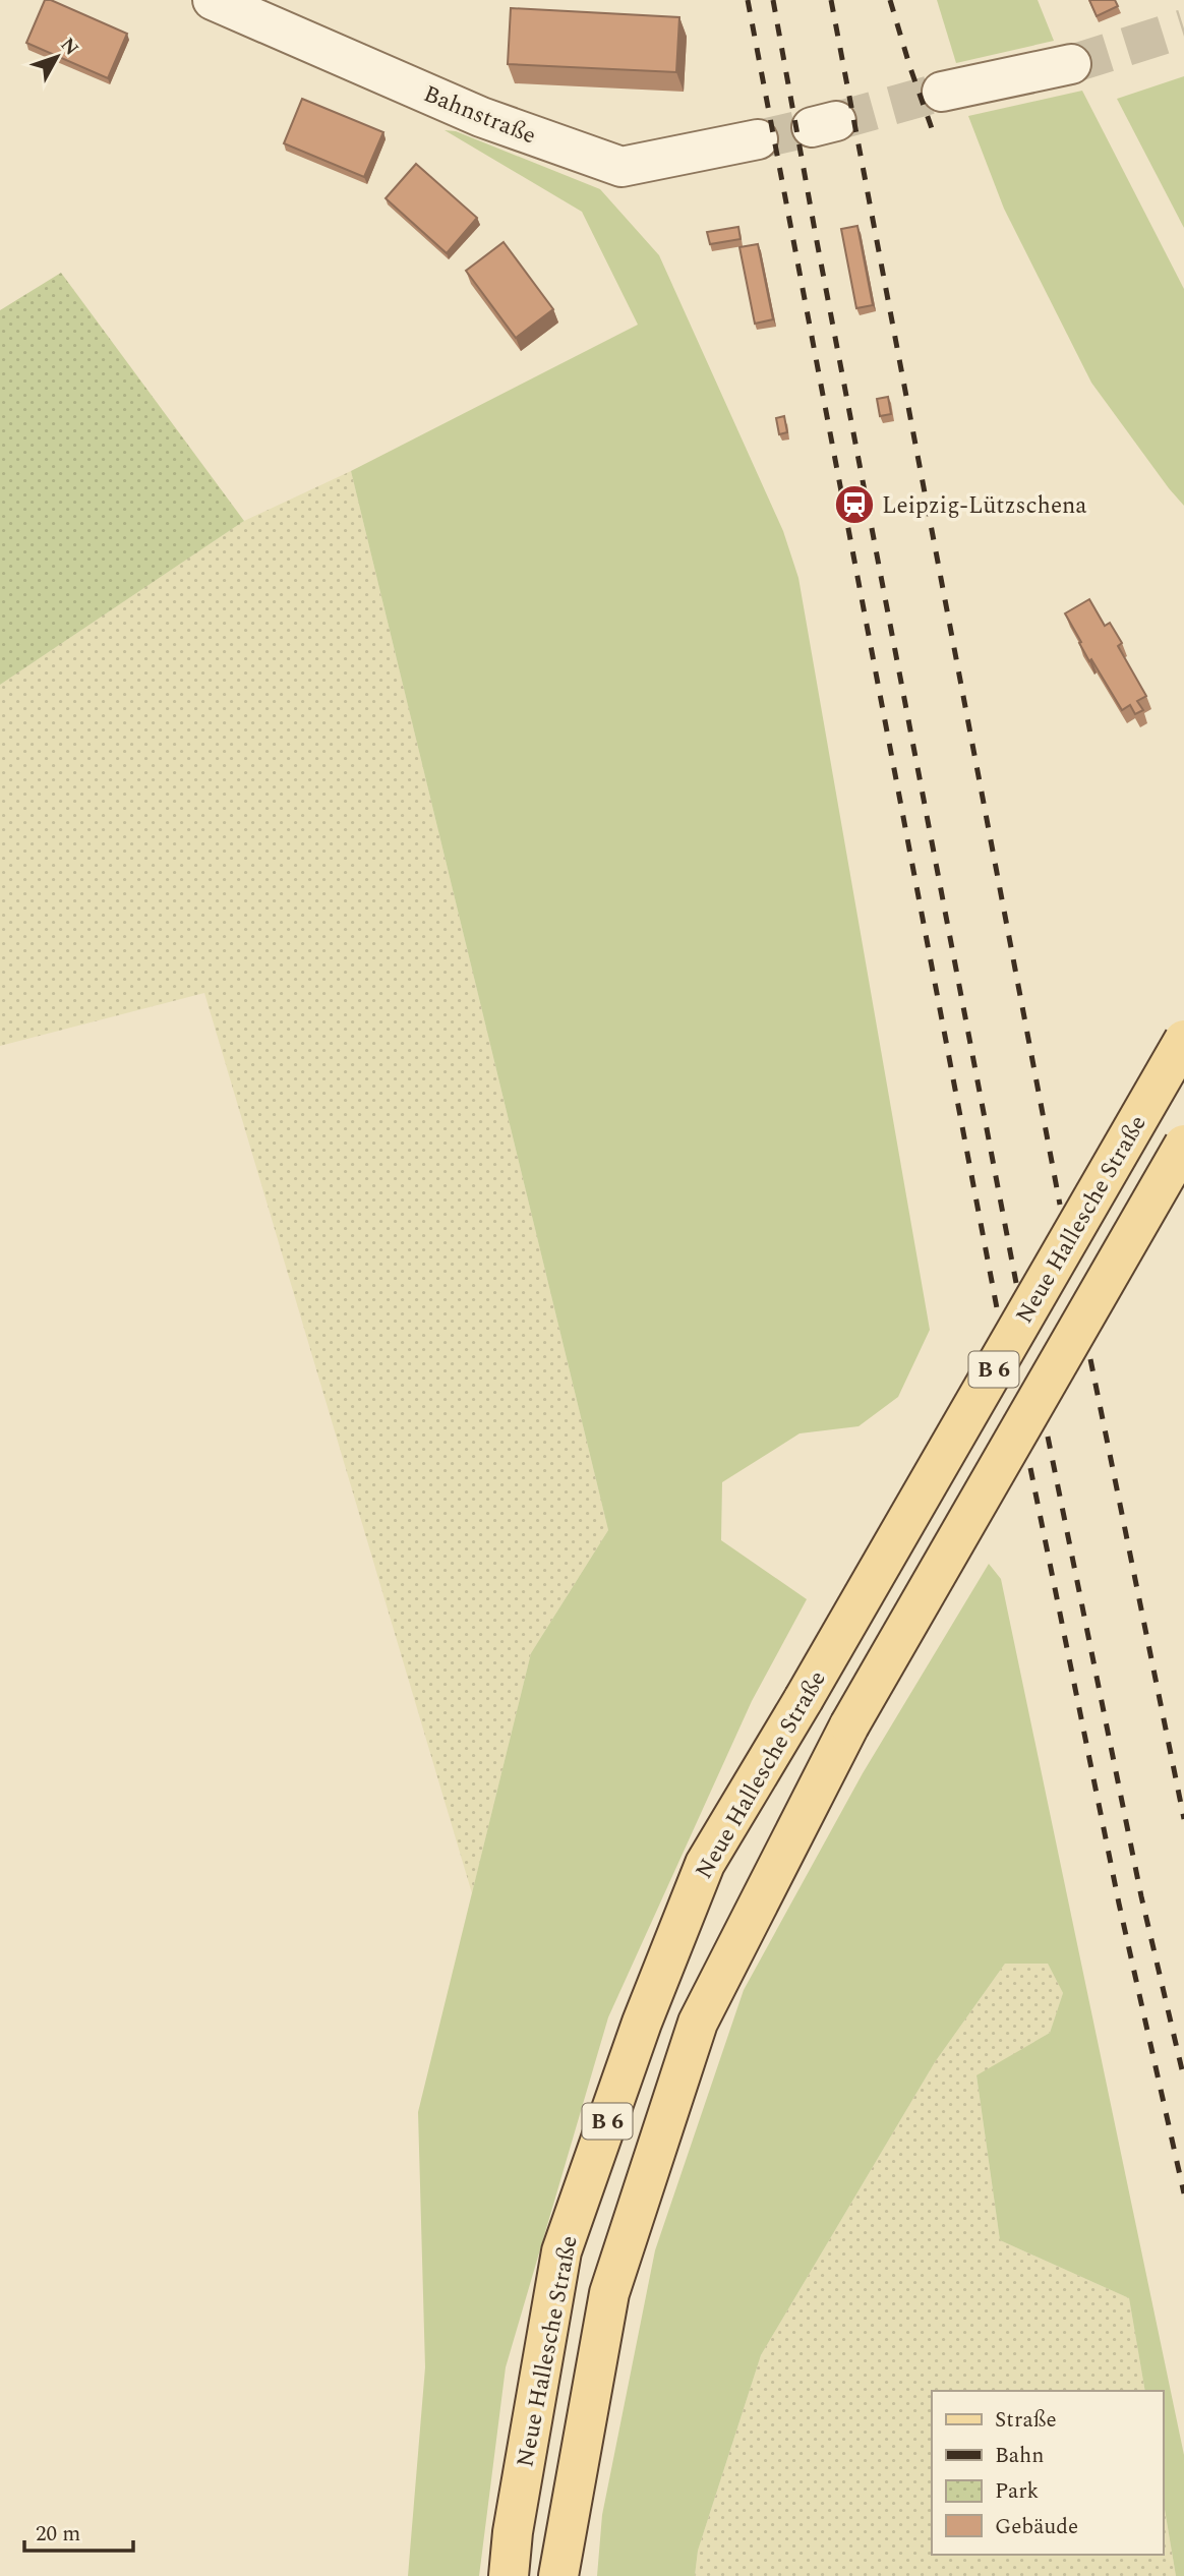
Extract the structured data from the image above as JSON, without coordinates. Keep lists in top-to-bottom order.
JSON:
{
  "streets": {
    "main road": ["Neue Hallesche Straße", "B 6"],
    "street": ["Bahnstraße"]
  },
  "places": {
    "station": ["Leipzig-Lützschena"]
  },
  "legend": [
    "Straße",
    "Bahn",
    "Park",
    "Gebäude"
  ],
  "scale_bar": "20 m",
  "north": "top right"
}
